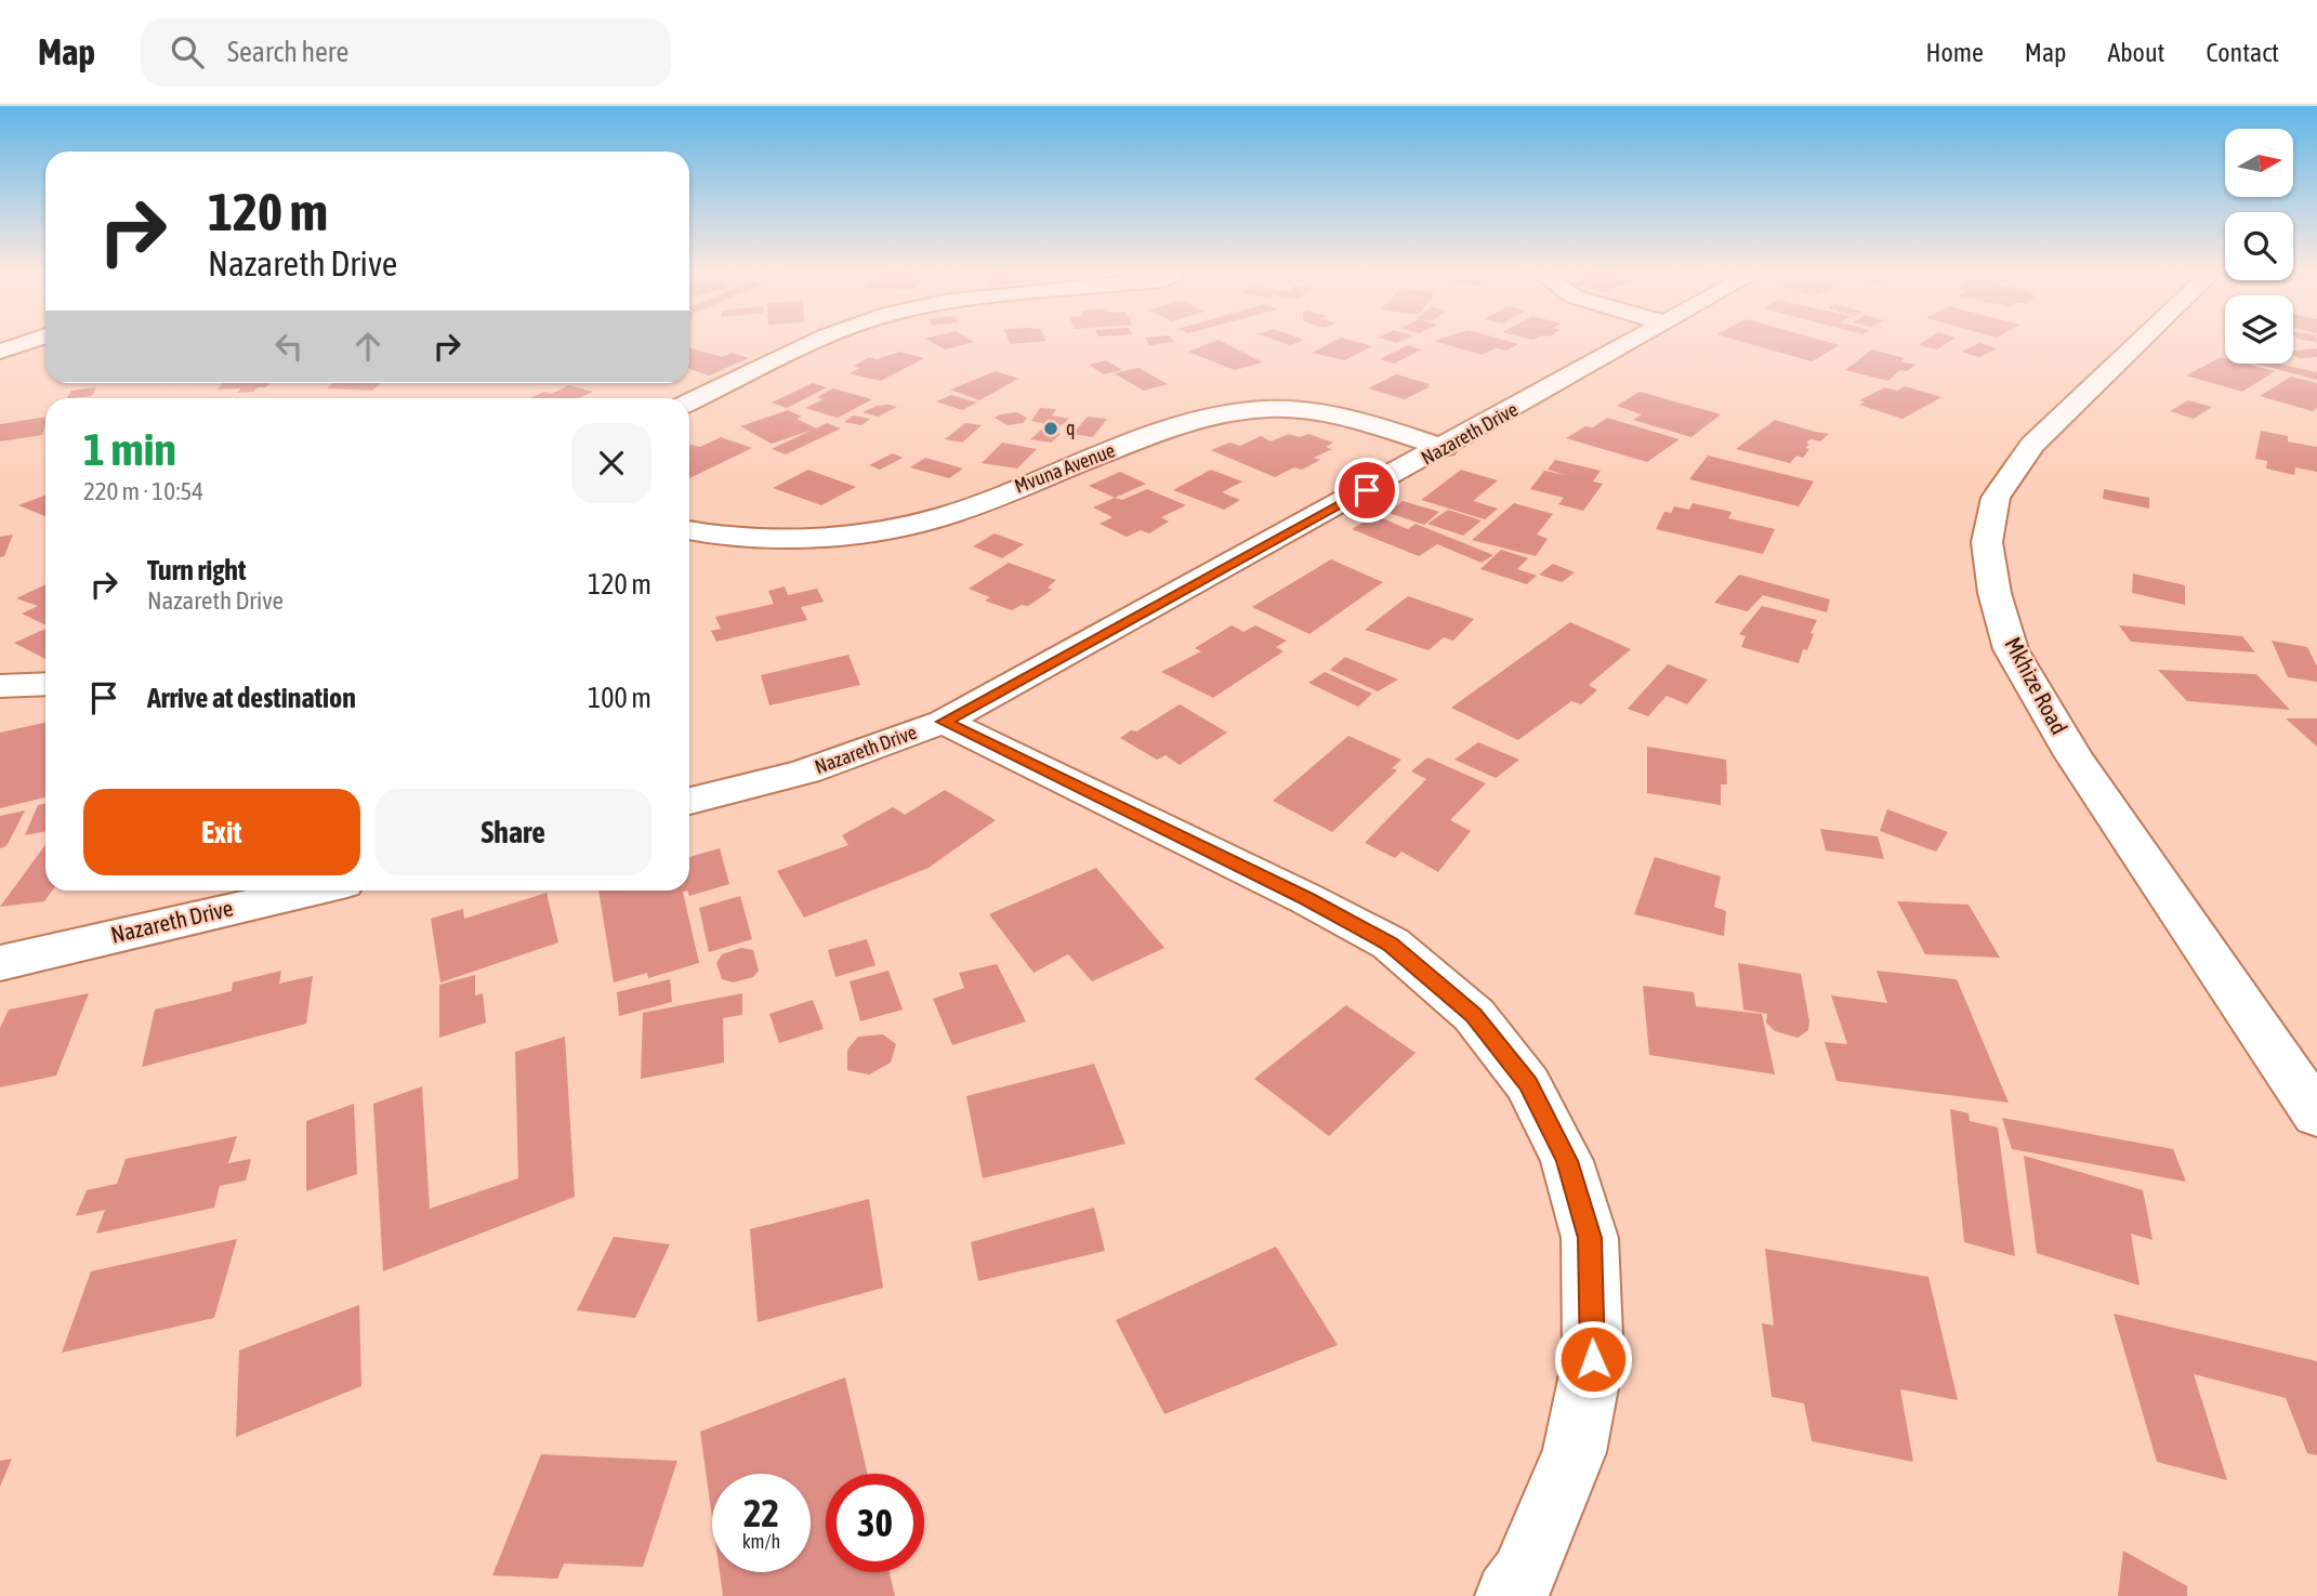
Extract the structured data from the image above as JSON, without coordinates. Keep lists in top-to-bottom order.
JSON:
{
  "streets": {
    "street": ["Nazareth Drive", "Mvuna Avenue", "Mkhize Road"]
  },
  "crossings": [
    ["Nazareth Drive", "Mvuna Avenue"]
  ],
  "places": ["q"],
  "north": "right",
  "page": {
    "header": "Map",
    "search": "Search here",
    "nav": [
      "Home",
      "Map",
      "About",
      "Contact"
    ],
    "turn": ["120 m", "Nazareth Drive"],
    "heading": ["1 min", "220 m · 10:54"],
    "list": [
      {
        "name": "Turn right",
        "note": "Nazareth Drive",
        "value": "120 m"
      },
      {
        "name": "Arrive at destination",
        "value": "100 m"
      }
    ],
    "buttons": ["Exit", "Share"],
    "speed": "22 km/h",
    "limit": "30"
  }
}
